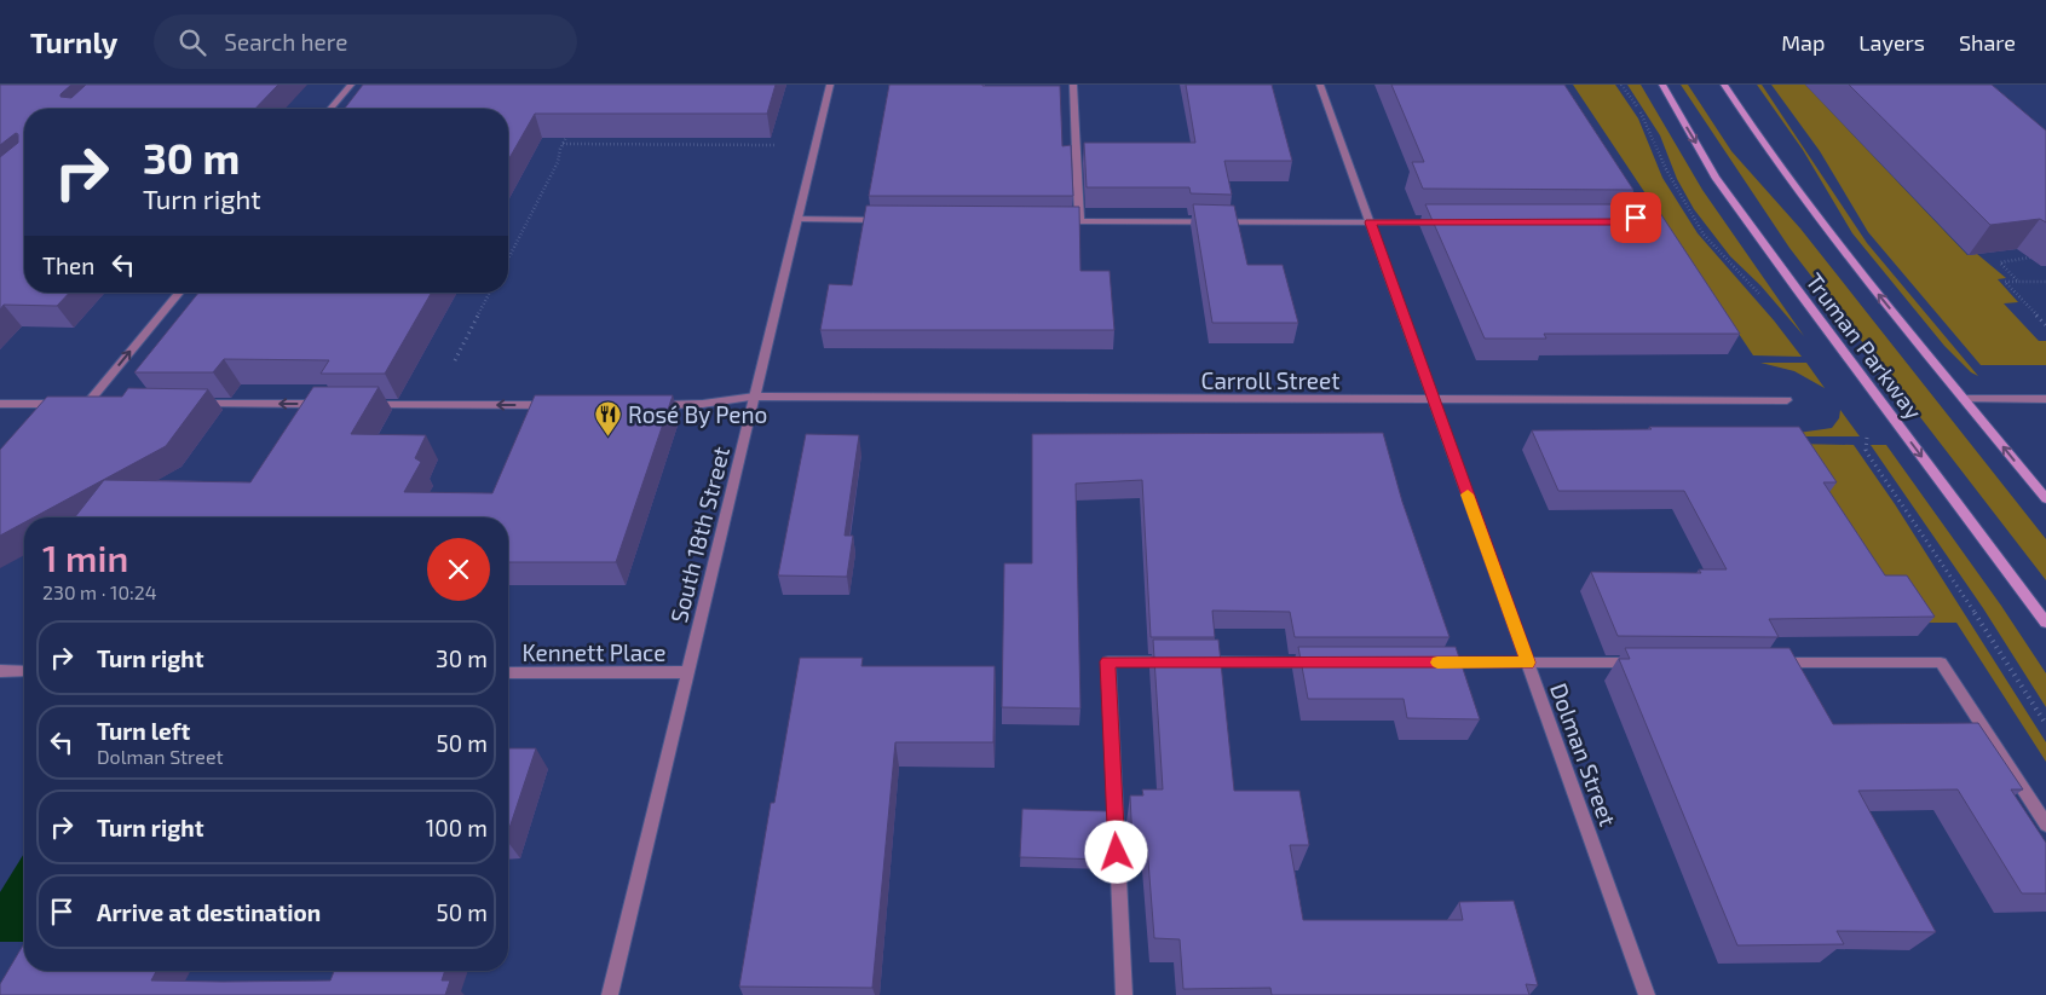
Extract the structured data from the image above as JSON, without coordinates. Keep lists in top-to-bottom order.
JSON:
{
  "streets": {
    "main road": ["Truman Parkway"],
    "street": [
      "Carroll Street",
      "South 18th Street",
      "Kennett Place",
      "Dolman Street"
    ]
  },
  "crossings": [
    ["Carroll Street", "South 18th Street"],
    ["Carroll Street", "Dolman Street"],
    ["South 18th Street", "Kennett Place"]
  ],
  "places": {
    "restaurant": ["Rosé By Peno"]
  },
  "page": {
    "header": "Turnly",
    "search": "Search here",
    "nav": ["Map", "Layers", "Share"],
    "turn": ["30 m", "Turn right"],
    "then": "Then",
    "heading": ["1 min", "230 m · 10:24"],
    "list": [
      {
        "name": "Turn right",
        "value": "30 m"
      },
      {
        "name": "Turn left",
        "note": "Dolman Street",
        "value": "50 m"
      },
      {
        "name": "Turn right",
        "value": "100 m"
      },
      {
        "name": "Arrive at destination",
        "value": "50 m"
      }
    ]
  }
}
